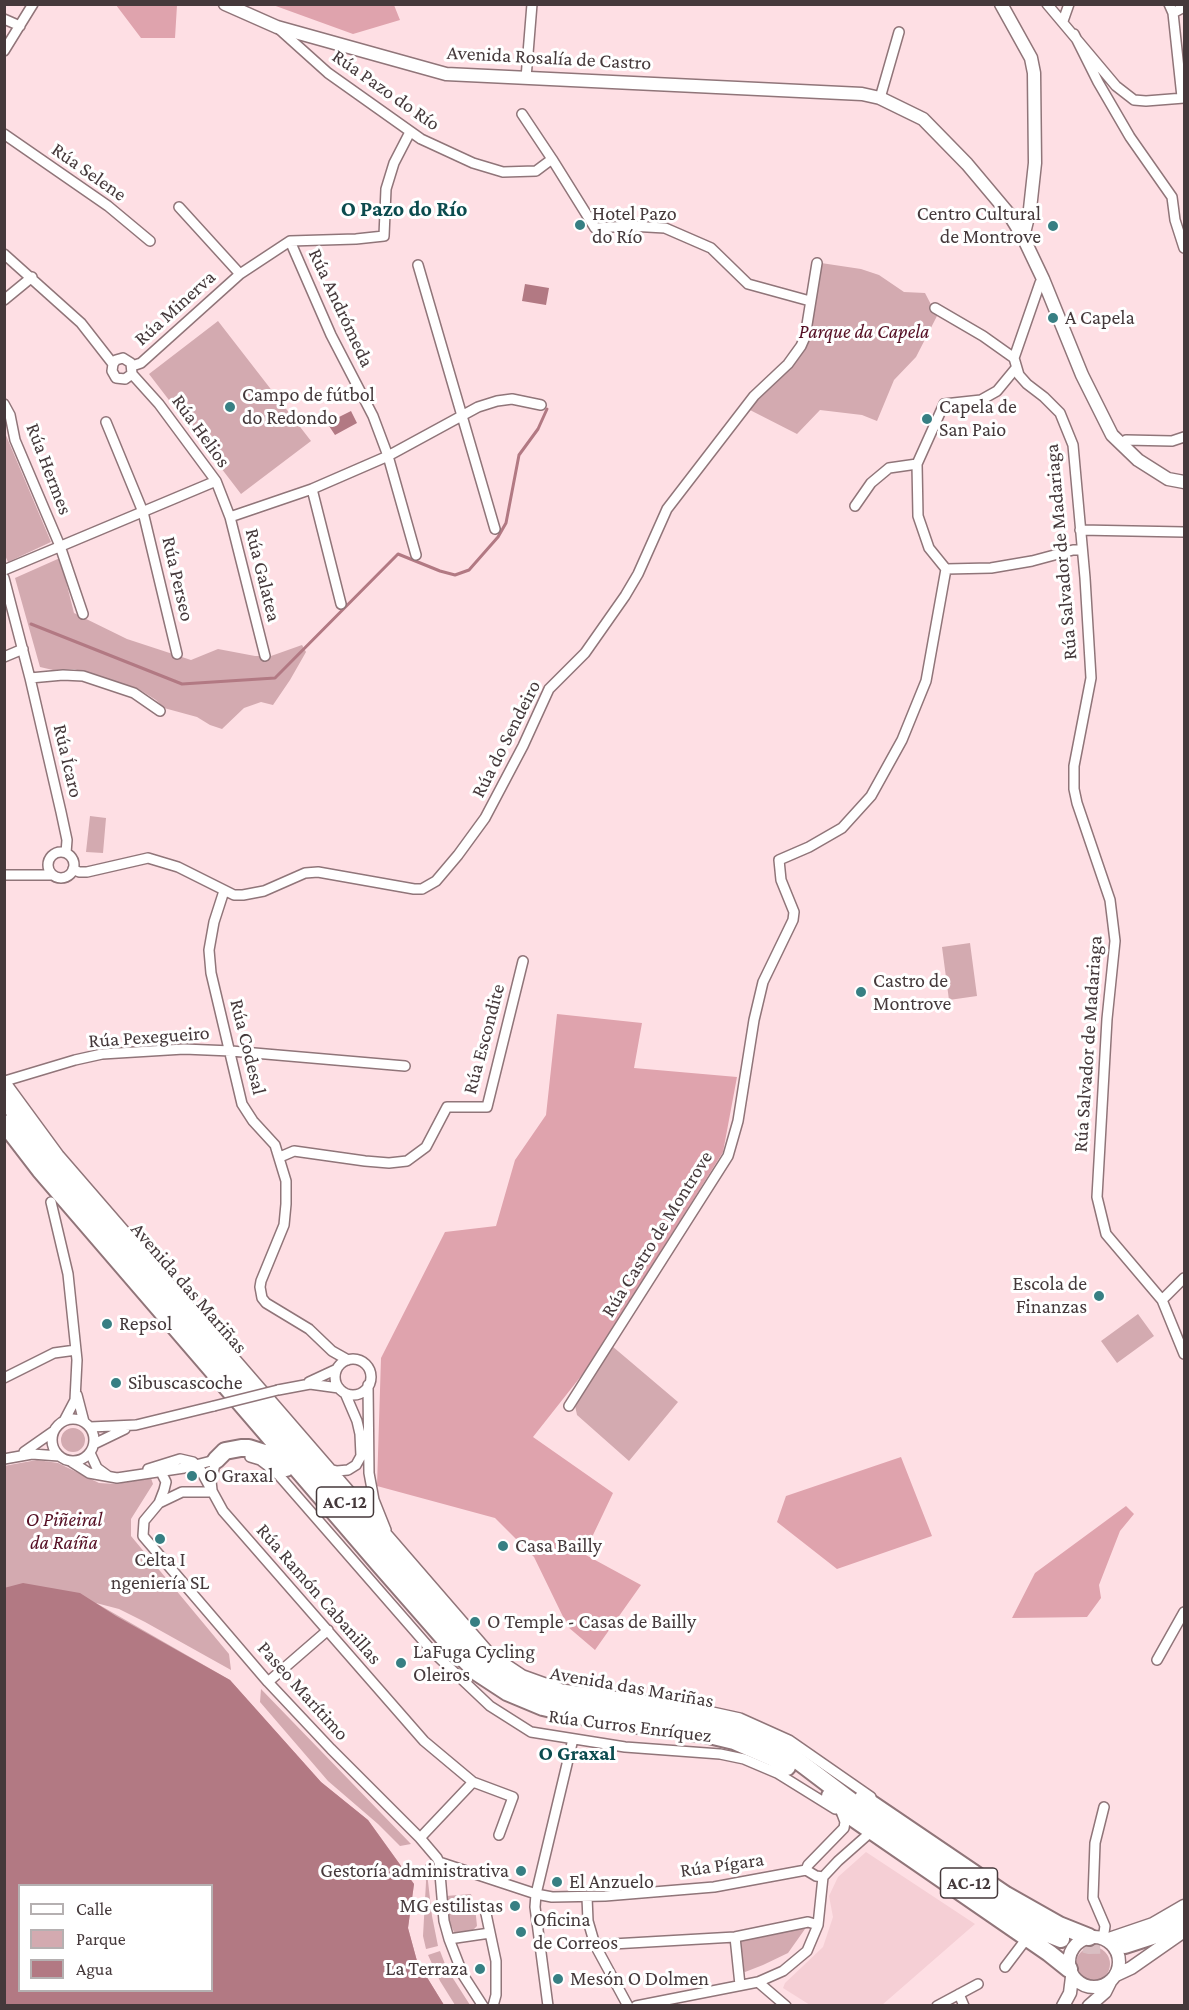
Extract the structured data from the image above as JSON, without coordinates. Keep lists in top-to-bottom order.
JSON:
{
  "streets": {
    "highway": ["Avenida das Mariñas", "AC-12"],
    "street": [
      "Avenida Rosalía de Castro",
      "Rúa Pazo do Río",
      "Rúa Selene",
      "Rúa Minerva",
      "Rúa Andrómeda",
      "Rúa Helios",
      "Rúa Hermes",
      "Rúa Salvador de Madariaga",
      "Rúa Galatea",
      "Rúa Perseo",
      "Rúa do Sendeiro",
      "Rúa Ícaro",
      "Rúa Pexegueiro",
      "Rúa Escondite",
      "Rúa Codesal",
      "Rúa Castro de Montrove",
      "Rúa Ramón Cabanillas",
      "Paseo Marítimo",
      "Rúa Curros Enríquez",
      "Rúa Pígara"
    ]
  },
  "crossings": [
    ["Avenida Rosalía de Castro", "Rúa Pazo do Río"],
    ["Rúa Minerva", "Rúa Andrómeda"],
    ["Rúa Minerva", "Rúa Helios"],
    ["Rúa Andrómeda", "Rúa Galatea"],
    ["Rúa Helios", "Rúa Galatea"],
    ["Rúa do Sendeiro", "Rúa Ícaro"],
    ["Rúa do Sendeiro", "Rúa Codesal"],
    ["Rúa Pexegueiro", "Rúa Codesal"],
    ["Rúa Escondite", "Rúa Codesal"],
    ["Rúa Ramón Cabanillas", "Rúa Curros Enríquez"],
    ["Paseo Marítimo", "Rúa Curros Enríquez"],
    ["Paseo Marítimo", "Rúa Pígara"]
  ],
  "districts": ["O Pazo do Río", "O Graxal"],
  "parks": ["Parque da Capela", "O Piñeiral da Raíña"],
  "places": [
    "Hotel Pazo do Río",
    "Centro Cultural de Montrove",
    "A Capela",
    "Campo de fútbol do Redondo",
    "Capela de San Paio",
    "Castro de Montrove",
    "Escola de Finanzas",
    "Repsol",
    "Sibuscascoche",
    "O Graxal",
    "Celta I ngeniería SL",
    "Casa Bailly",
    "O Temple - Casas de Bailly",
    "LaFuga Cycling Oleiros",
    "Gestoría administrativa",
    "El Anzuelo",
    "MG estilistas",
    "Oficina de Correos",
    "La Terraza",
    "Mesón O Dolmen"
  ],
  "legend": ["Calle", "Parque", "Agua"]
}
